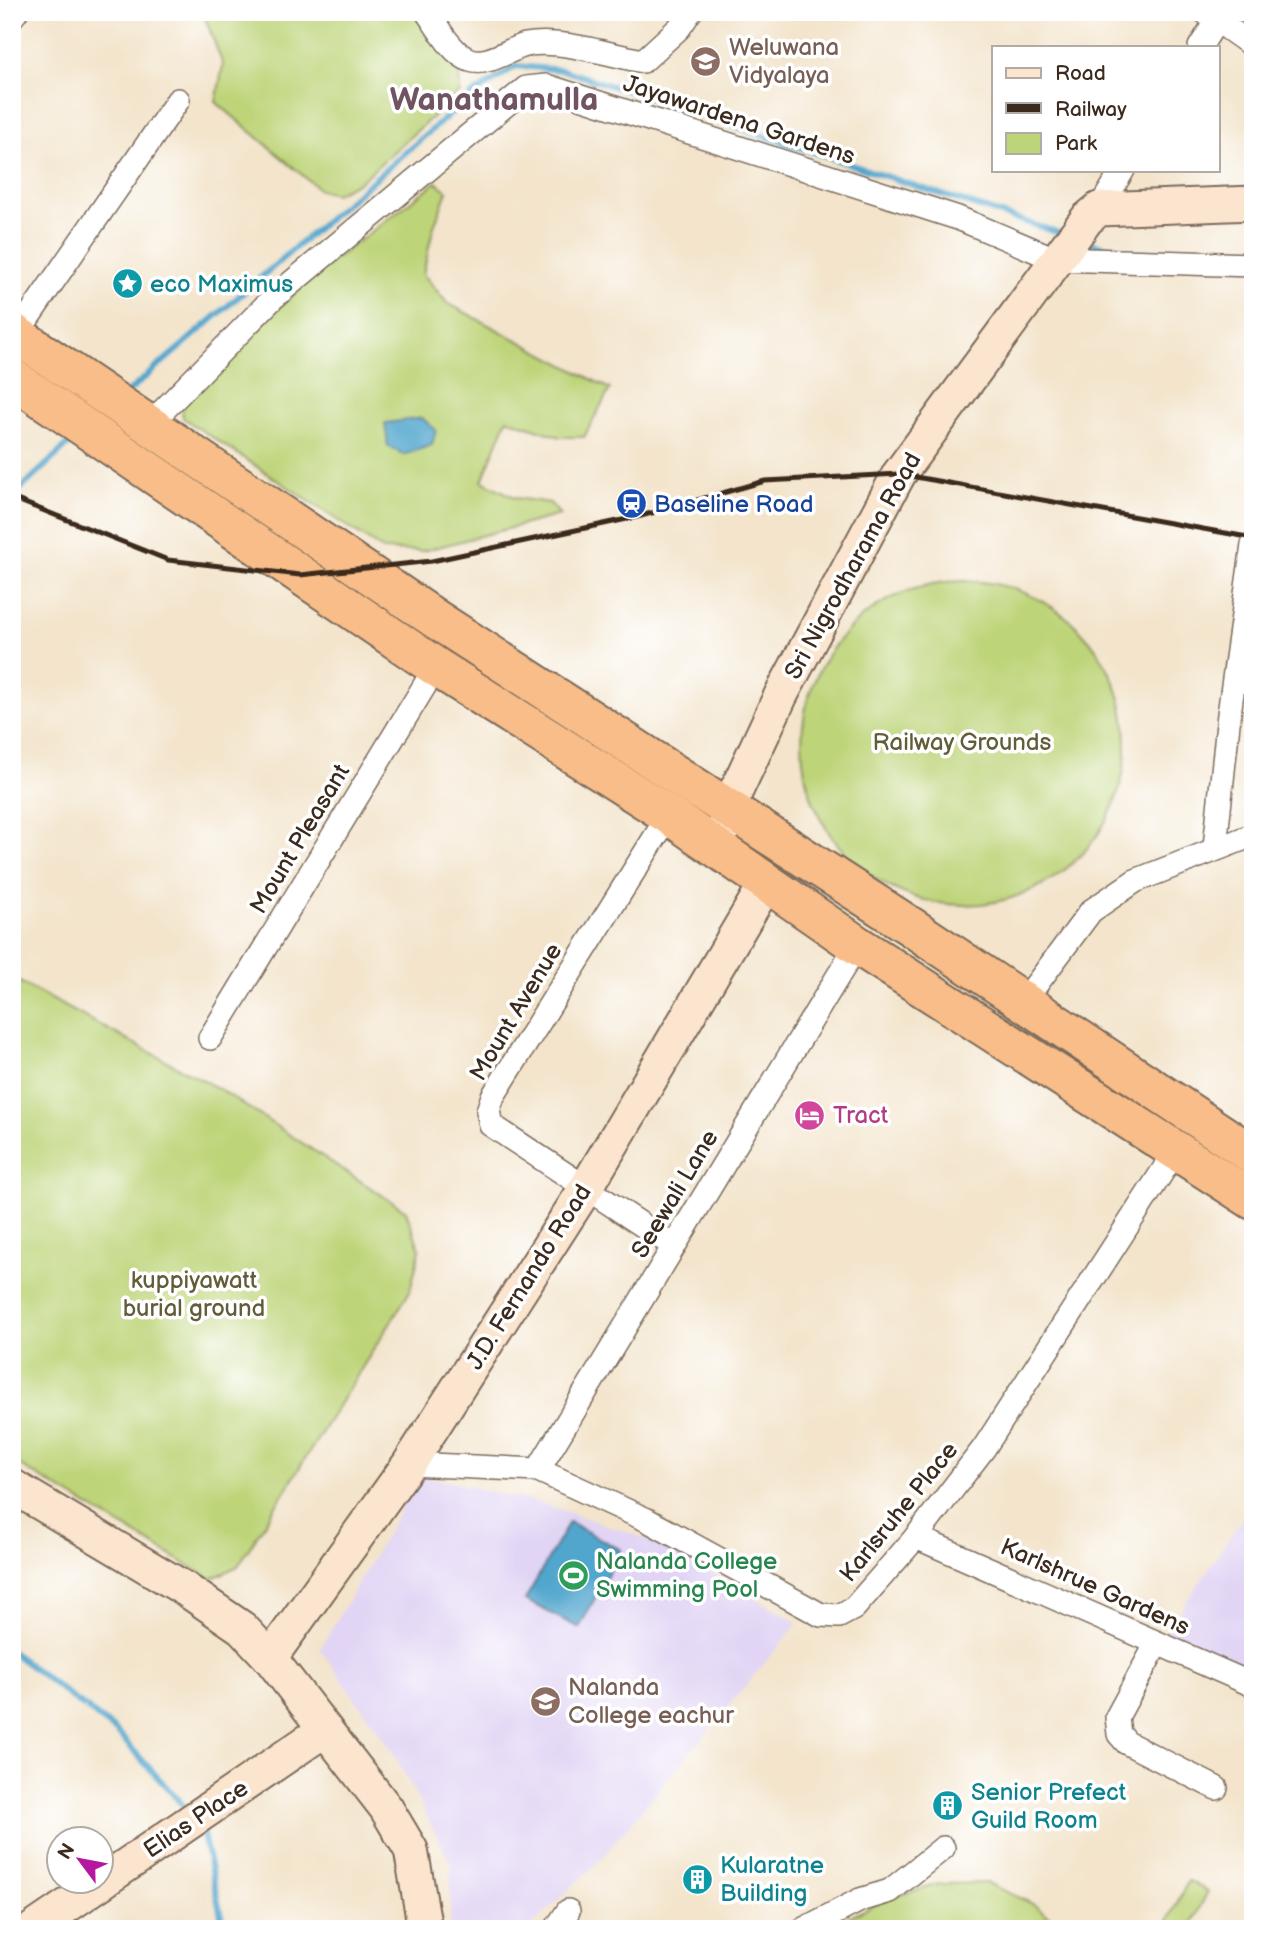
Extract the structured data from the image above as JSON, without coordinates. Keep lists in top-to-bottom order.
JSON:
{
  "streets": {
    "street": [
      "Jayawardena Gardens",
      "Sri Nigrodharama Road",
      "Mount Pleasant",
      "Mount Avenue",
      "Seewali Lane",
      "J.D. Fernando Road",
      "Karlsruhe Place",
      "Karlshrue Gardens",
      "Elias Place"
    ]
  },
  "crossings": [
    ["Jayawardena Gardens", "Sri Nigrodharama Road"],
    ["Mount Avenue", "Seewali Lane"],
    ["Mount Avenue", "J.D. Fernando Road"],
    ["Seewali Lane", "Karlsruhe Place"],
    ["J.D. Fernando Road", "Karlsruhe Place"],
    ["Karlsruhe Place", "Karlshrue Gardens"]
  ],
  "districts": ["Wanathamulla"],
  "parks": ["Railway Grounds", "kuppiyawatt burial ground"],
  "places": {
    "school or university": ["Weluwana Vidyalaya", "Nalanda College eachur"],
    "place": ["eco Maximus"],
    "station": ["Baseline Road"],
    "hotel": ["Tract"],
    "sports": ["Nalanda College Swimming Pool"],
    "building": ["Senior Prefect Guild Room", "Kularatne Building"]
  },
  "legend": ["Road", "Railway", "Park"],
  "north": "top left"
}
